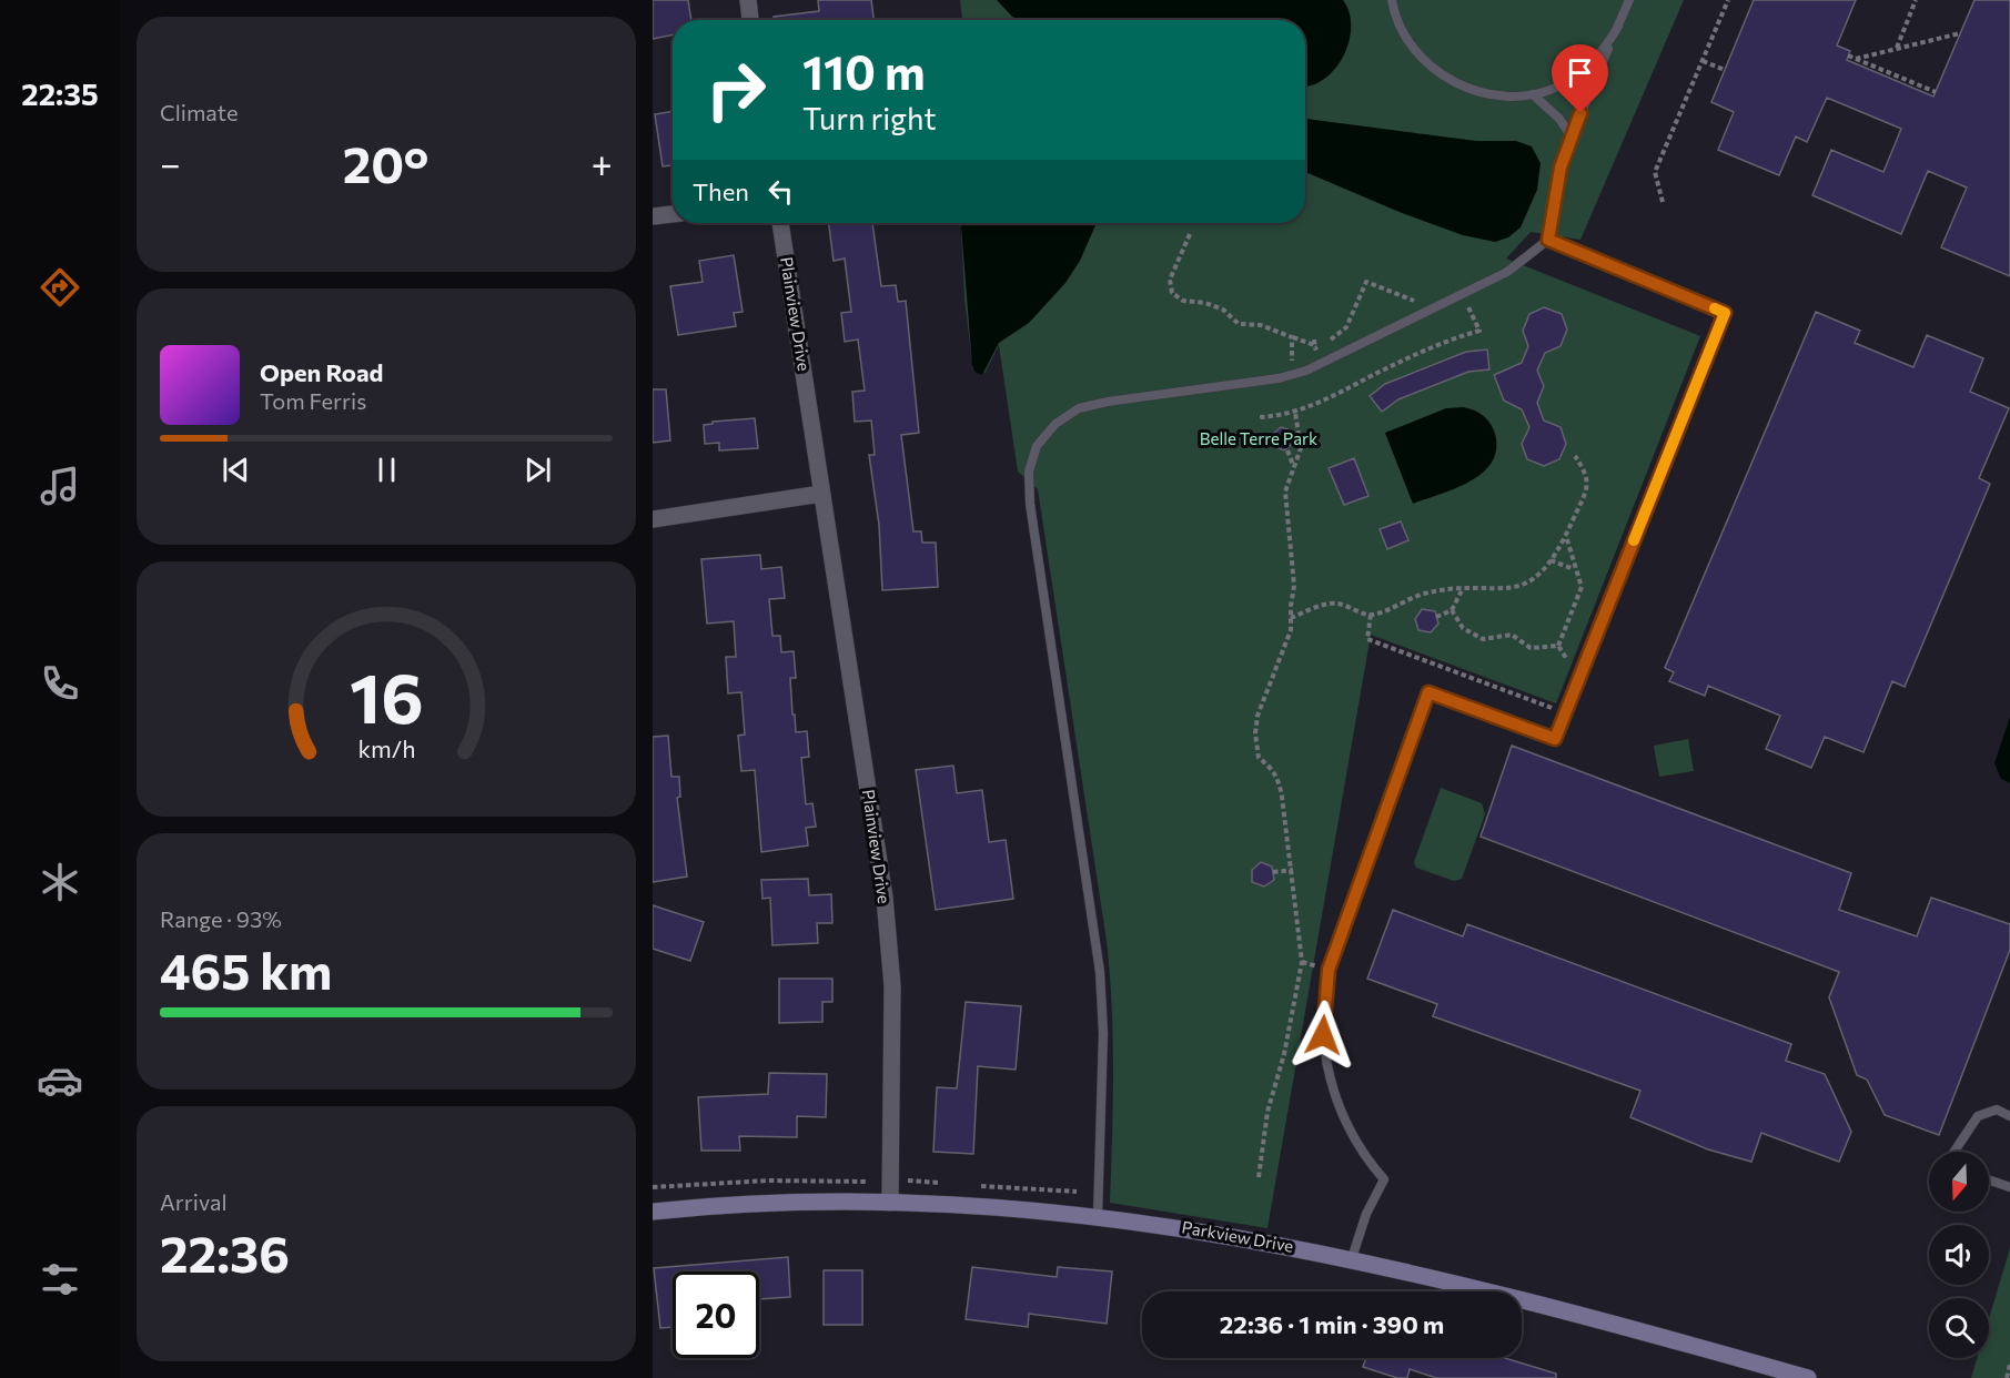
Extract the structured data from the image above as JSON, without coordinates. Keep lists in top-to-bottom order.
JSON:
{
  "streets": {
    "street": ["Plainview Drive", "Parkview Drive"]
  },
  "crossings": [
    ["Plainview Drive", "Parkview Drive"]
  ],
  "parks": ["Belle Terre Park"],
  "north": "bottom",
  "page": {
    "tabs": "22:35",
    "tile": [
      "Climate",
      ["Range · 93%", "465 km"],
      ["Arrival", "22:36"]
    ],
    "turn": ["110 m", "Turn right"],
    "heat": ["−", "20°", "+"],
    "then": "Then",
    "song": ["Open Road", "Tom Ferris"],
    "limit": "20",
    "trip": "22:36 · 1 min · 390 m",
    "gauge": ["16", "km/h"]
  }
}
